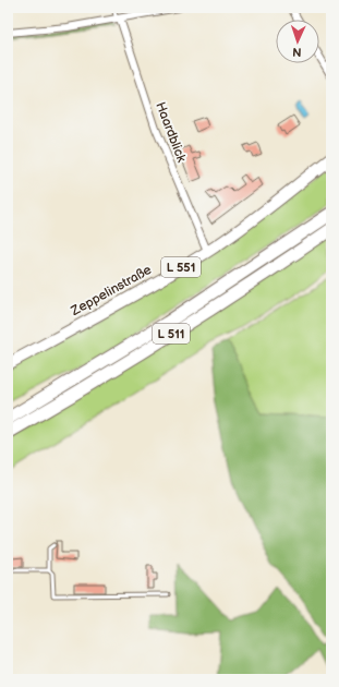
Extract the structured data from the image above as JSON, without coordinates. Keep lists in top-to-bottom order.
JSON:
{
  "streets": {
    "highway": ["L 511"],
    "main road": ["L 551", "Zeppelinstraße"],
    "street": ["Haardblick"]
  },
  "crossings": [
    ["Haardblick", "Zeppelinstraße"]
  ],
  "north": "bottom"
}
